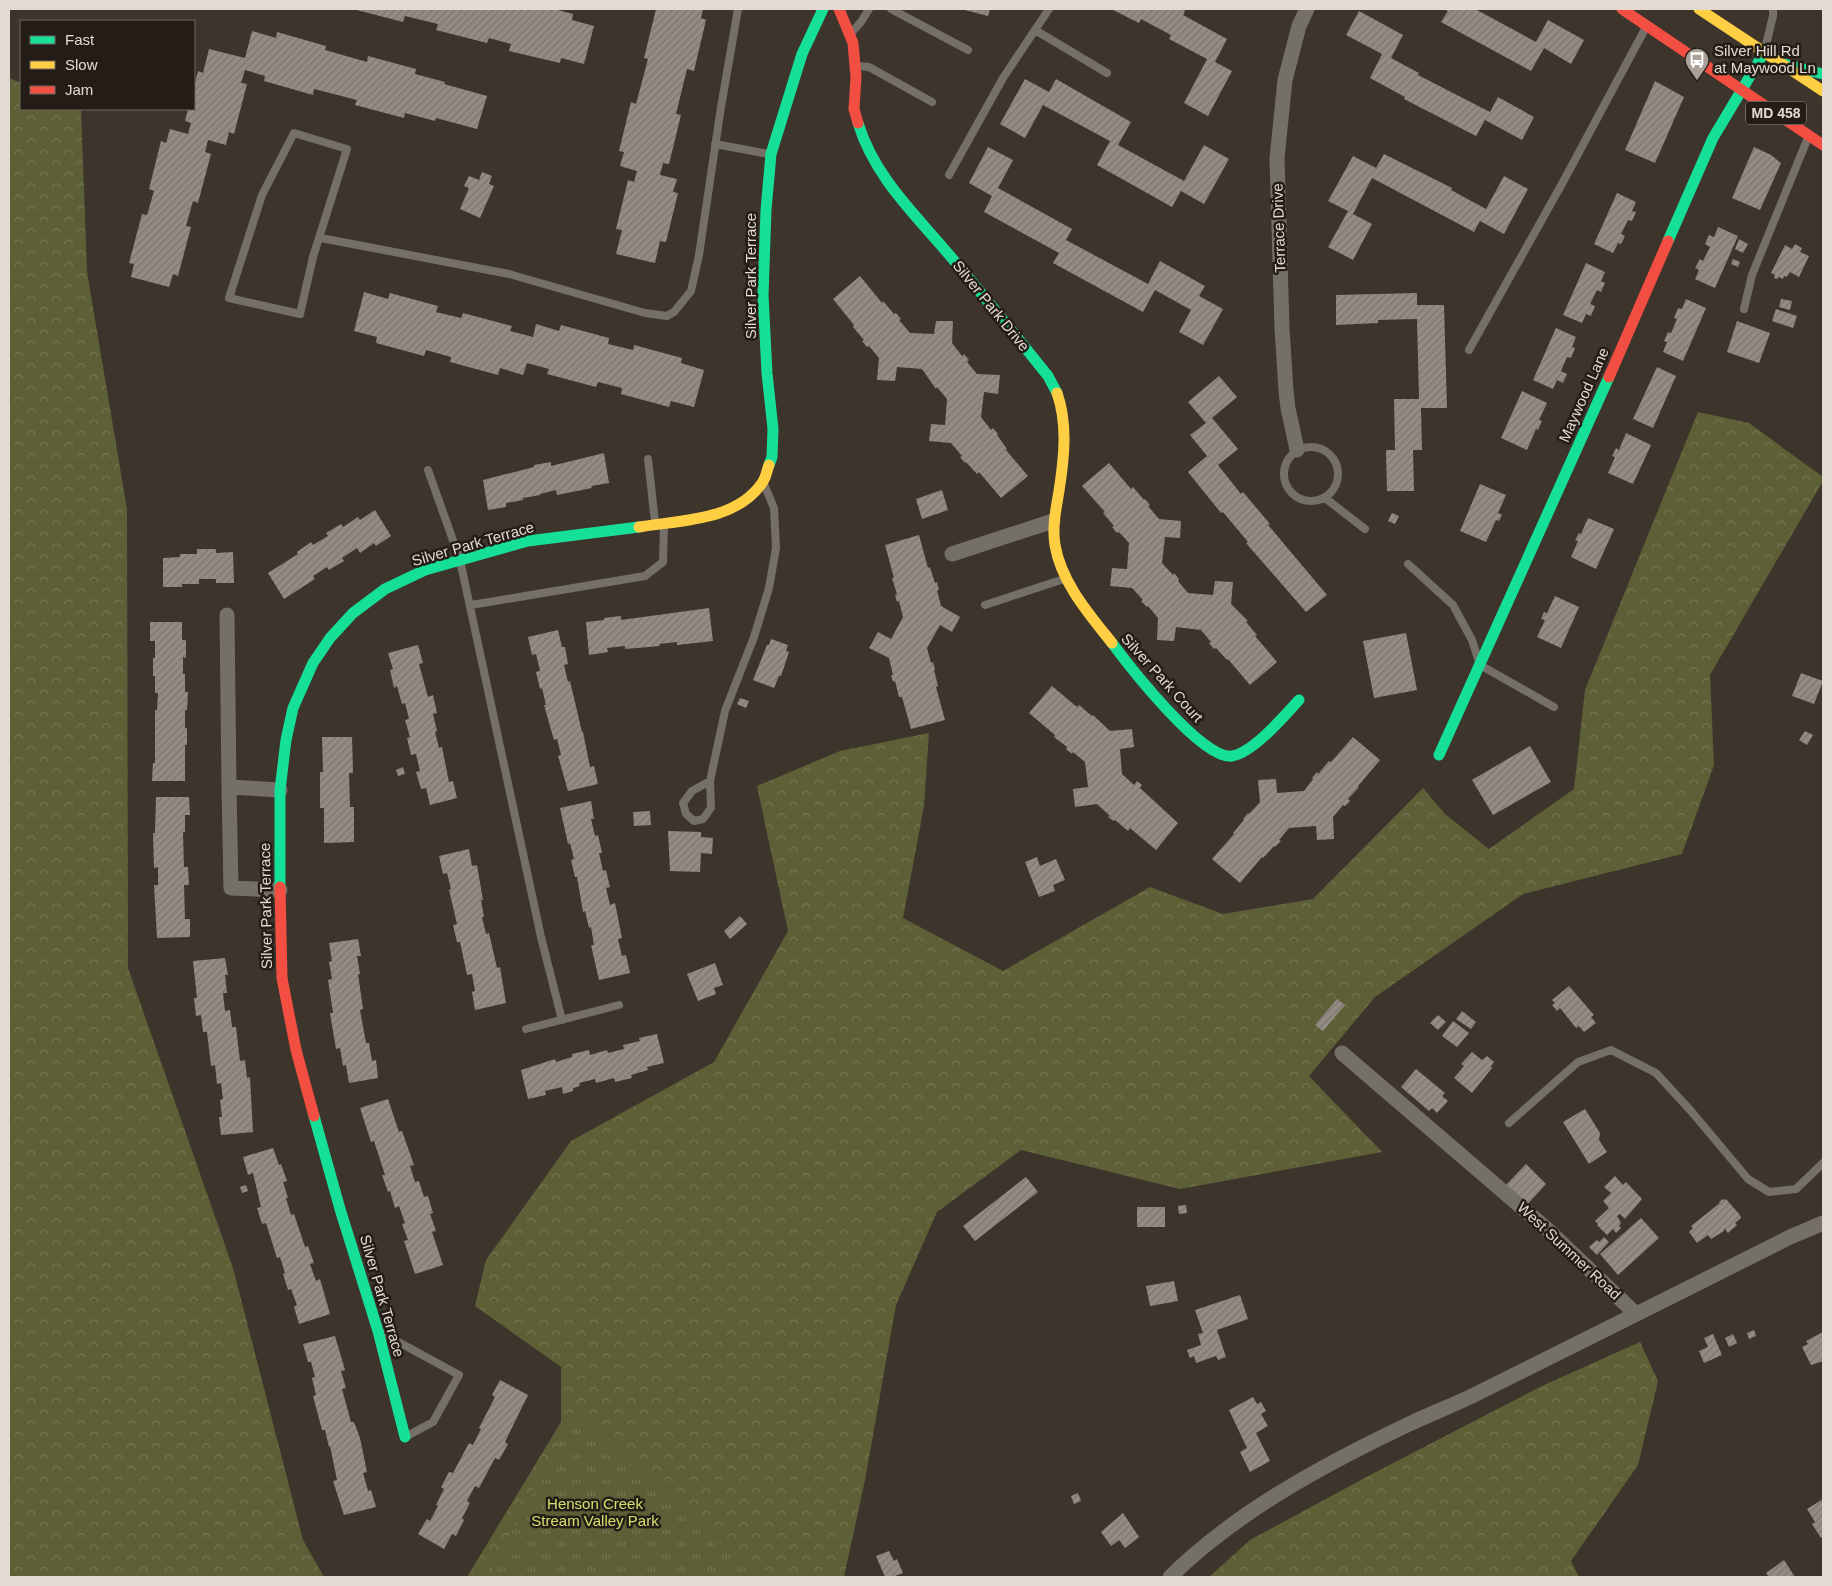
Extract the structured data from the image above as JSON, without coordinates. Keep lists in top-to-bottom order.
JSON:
{
  "streets": {
    "main road": [
      "MD 458",
      "Silver Park Terrace",
      "Silver Park Drive",
      "Maywood Lane",
      "Silver Park Court"
    ],
    "street": ["Terrace Drive", "West Summer Road"]
  },
  "crossings": [
    ["MD 458", "Maywood Lane"],
    ["Silver Park Drive", "Silver Park Court"]
  ],
  "parks": ["Henson Creek Stream Valley Park"],
  "places": {
    "bus stop": ["Silver Hill Rd at Maywood Ln"]
  },
  "legend": ["Fast", "Slow", "Jam"]
}
